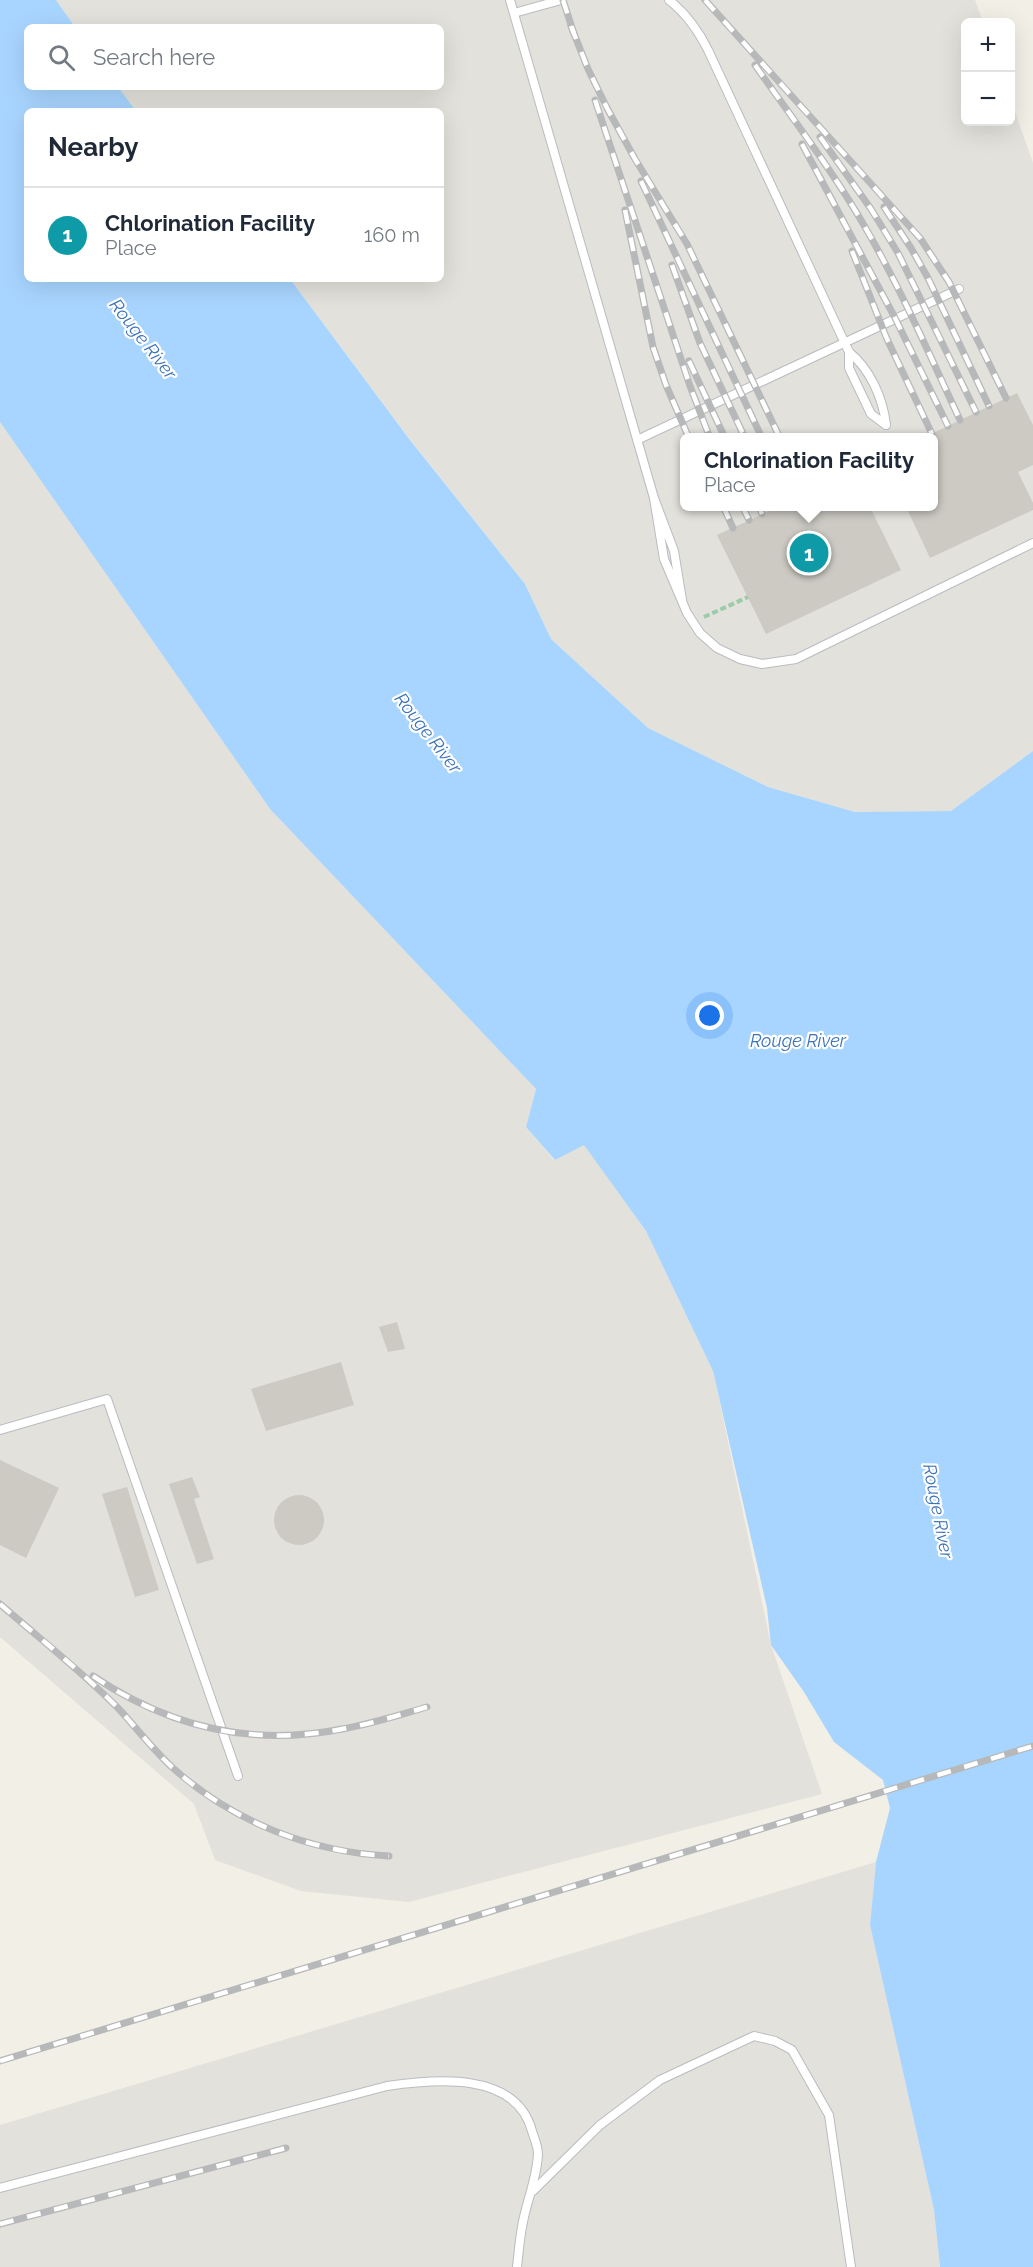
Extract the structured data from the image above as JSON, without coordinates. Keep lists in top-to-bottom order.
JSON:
{
  "water": ["Rouge River"],
  "page": {
    "map_buttons": ["+", "−"],
    "search": "Search here",
    "heading": "Nearby",
    "list": [
      {
        "mark": "1",
        "name": "Chlorination Facility",
        "note": "Place",
        "value": "160 m"
      }
    ],
    "popup": ["Chlorination Facility", "Place"],
    "pins": "1"
  }
}
